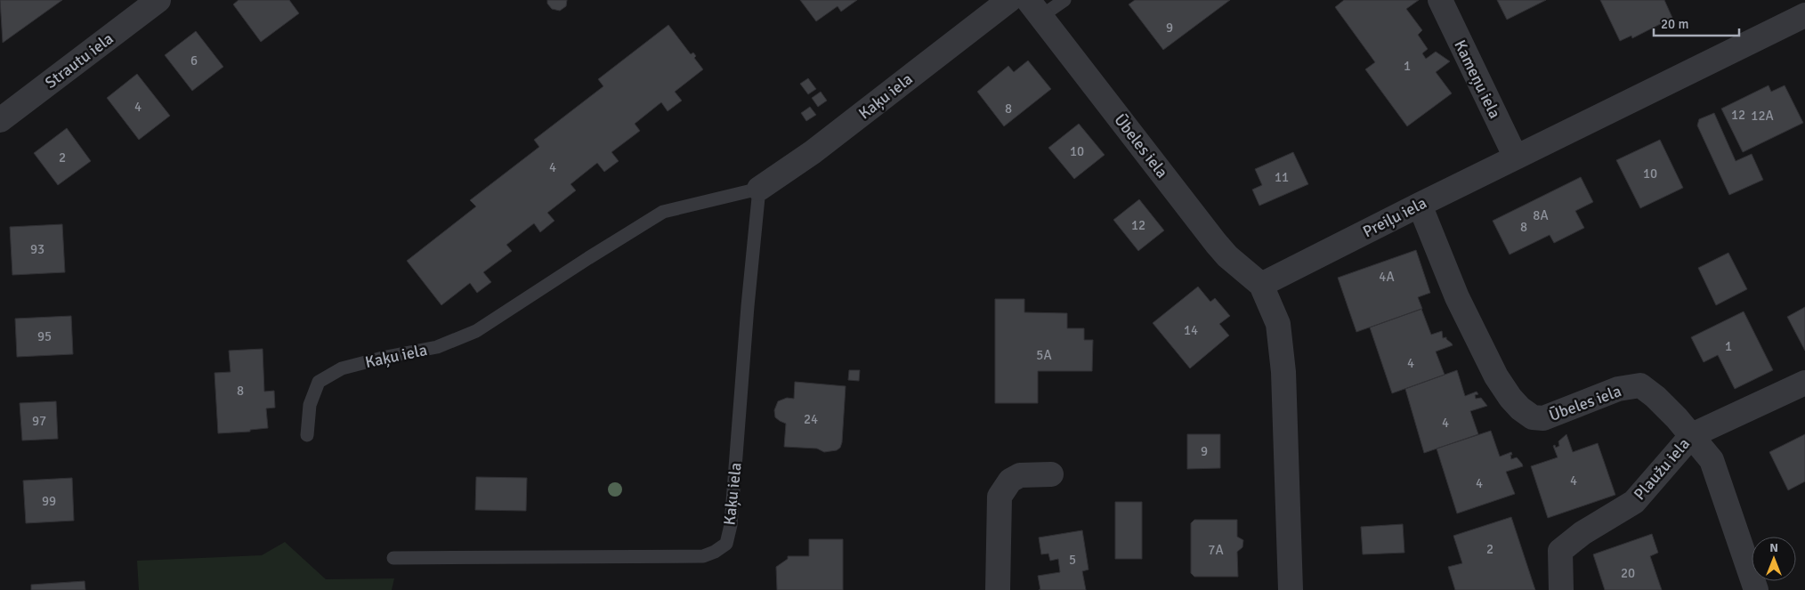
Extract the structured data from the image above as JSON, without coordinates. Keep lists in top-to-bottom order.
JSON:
{
  "streets": {
    "street": [
      "Strautu iela",
      "Kameņu iela",
      "Kaķu iela",
      "Ūbeles iela",
      "Preiļu iela",
      "Plaužu iela"
    ]
  },
  "crossings": [
    ["Kameņu iela", "Preiļu iela"],
    ["Ūbeles iela", "Preiļu iela"],
    ["Ūbeles iela", "Plaužu iela"]
  ],
  "house_numbers": [
    "9",
    "6",
    "1",
    "4",
    "8",
    "12",
    "12A",
    "10",
    "2",
    "4",
    "10",
    "11",
    "8A",
    "12",
    "8",
    "93",
    "4A",
    "14",
    "95",
    "1",
    "5A",
    "4",
    "8",
    "24",
    "97",
    "4",
    "9",
    "4",
    "4",
    "99",
    "2",
    "7A",
    "5",
    "20"
  ],
  "scale_bar": "20 m",
  "north": "top"
}
